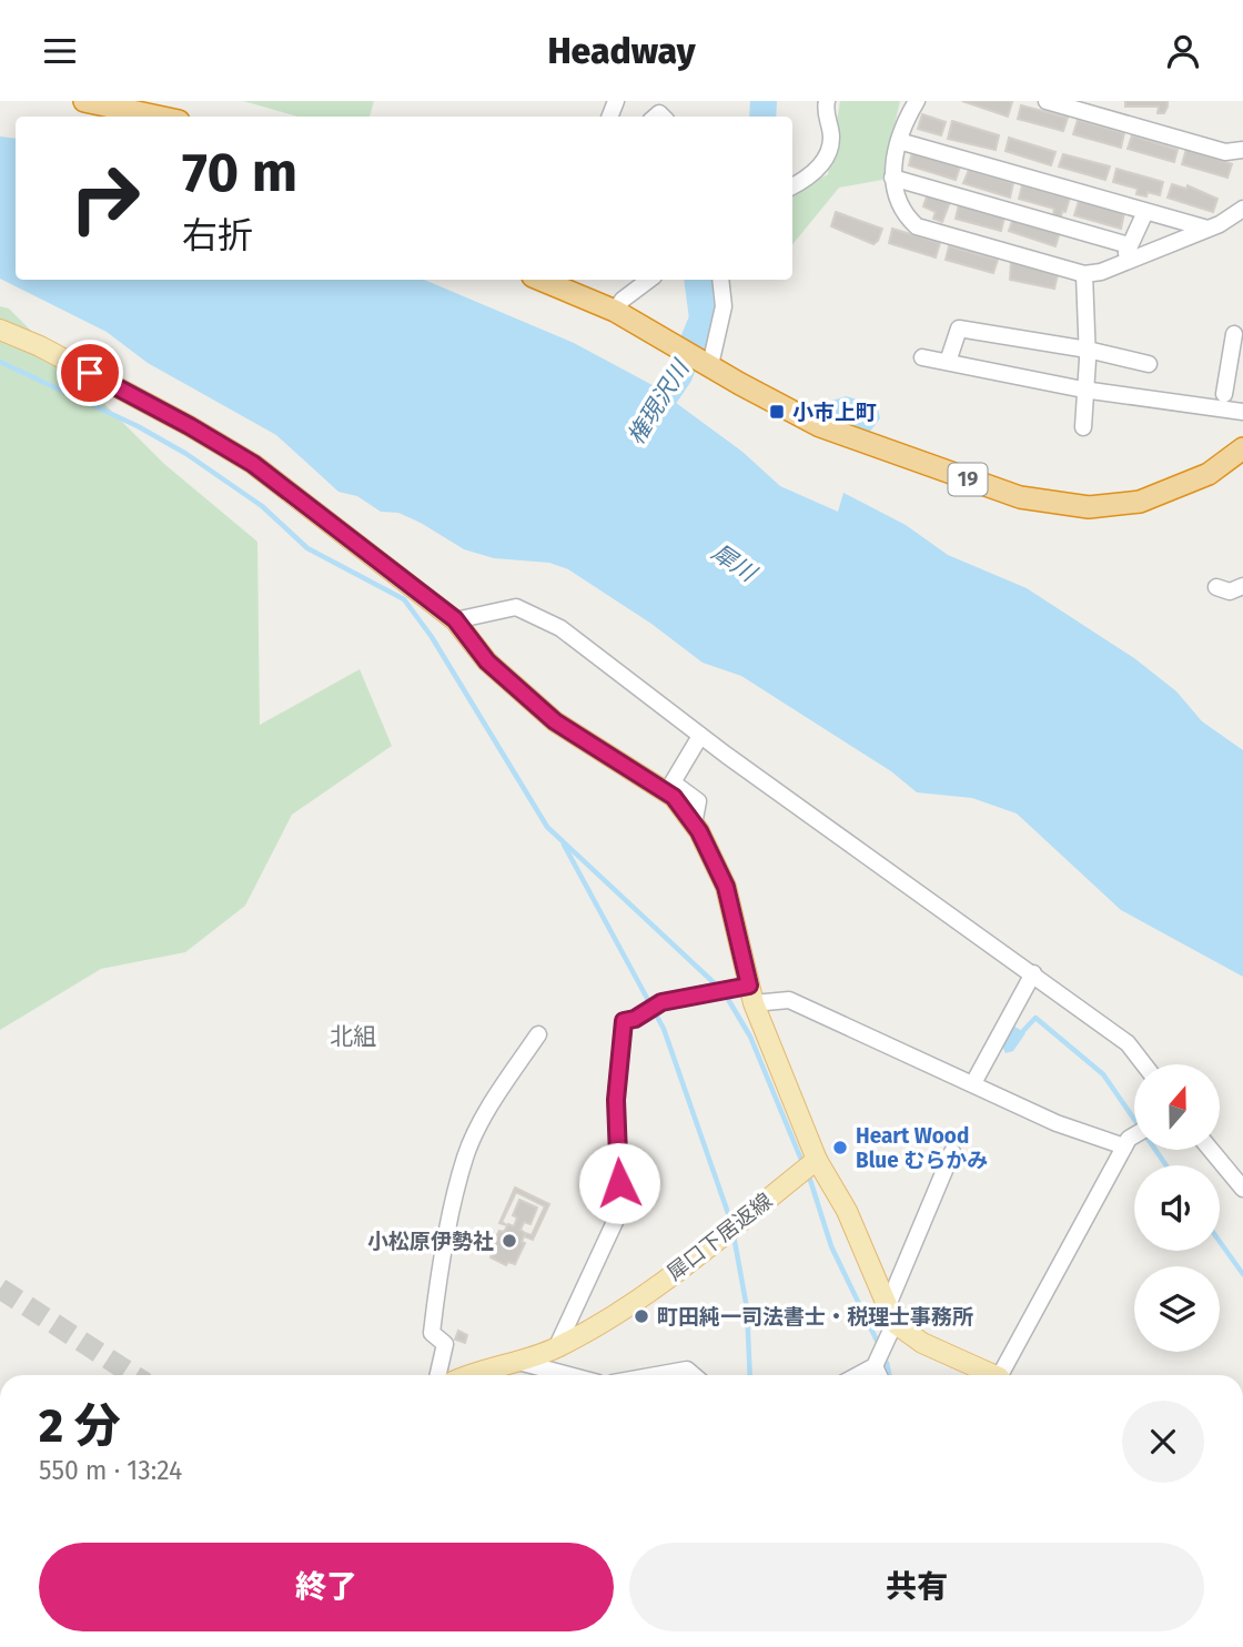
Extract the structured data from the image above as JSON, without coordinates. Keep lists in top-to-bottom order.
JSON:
{
  "streets": {
    "highway": ["19"],
    "main road": ["犀口下居返線"]
  },
  "districts": ["北組"],
  "water": ["権現沢川", "犀川"],
  "places": {
    "transit": ["小市上町"],
    "other": ["Heart Wood Blue むらかみ", "小松原伊勢社", "町田純一司法書士・税理士事務所"]
  },
  "north": "top",
  "page": {
    "header": "Headway",
    "turn": ["70 m", "右折"],
    "heading": ["2 分", "550 m · 13:24"],
    "buttons": ["終了", "共有"]
  }
}
